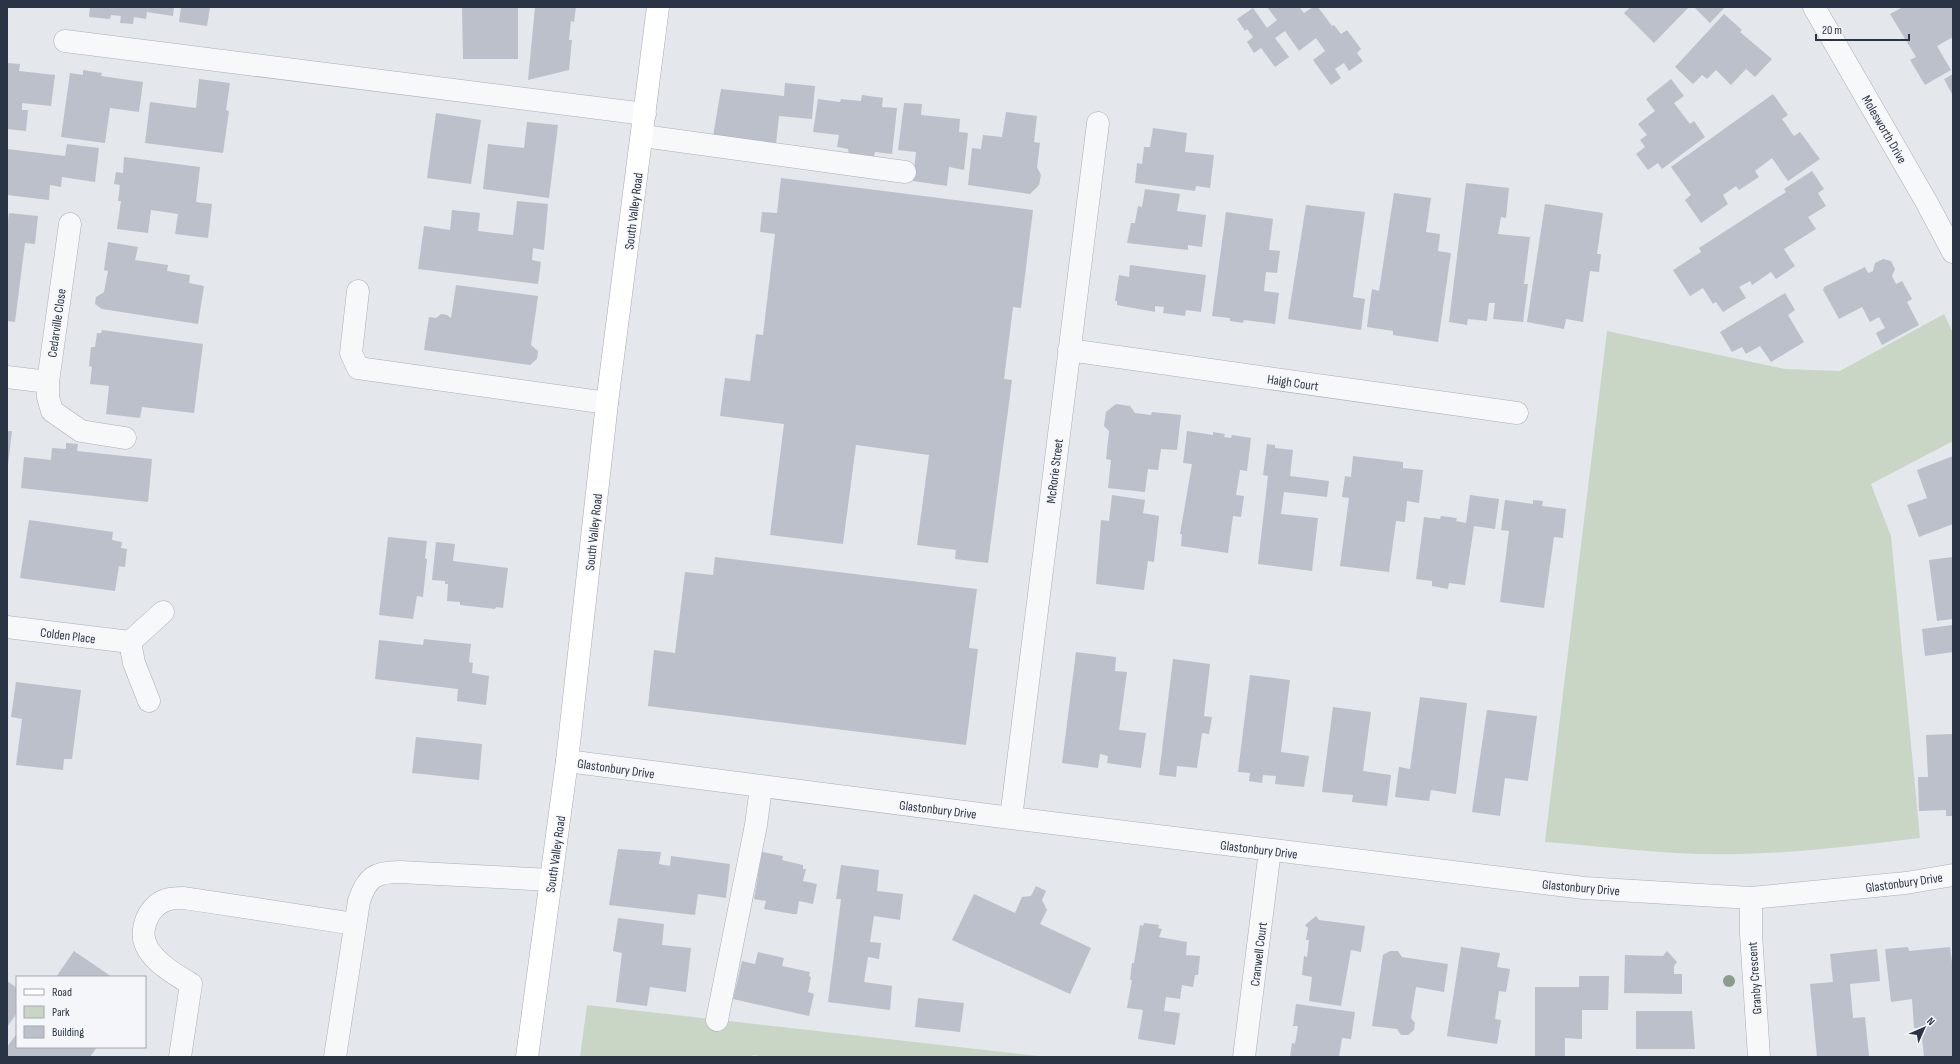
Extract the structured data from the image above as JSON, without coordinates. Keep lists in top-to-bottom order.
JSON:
{
  "streets": {
    "main road": ["South Valley Road"],
    "street": [
      "Molesworth Drive",
      "Cedarville Close",
      "Haigh Court",
      "McRorie Street",
      "Colden Place",
      "Glastonbury Drive",
      "Cranwell Court",
      "Granby Crescent"
    ]
  },
  "crossings": [
    ["South Valley Road", "Glastonbury Drive"],
    ["Haigh Court", "McRorie Street"],
    ["McRorie Street", "Glastonbury Drive"],
    ["Glastonbury Drive", "Cranwell Court"],
    ["Glastonbury Drive", "Granby Crescent"]
  ],
  "legend": ["Road", "Park", "Building"],
  "scale_bar": "20 m",
  "north": "top right"
}
